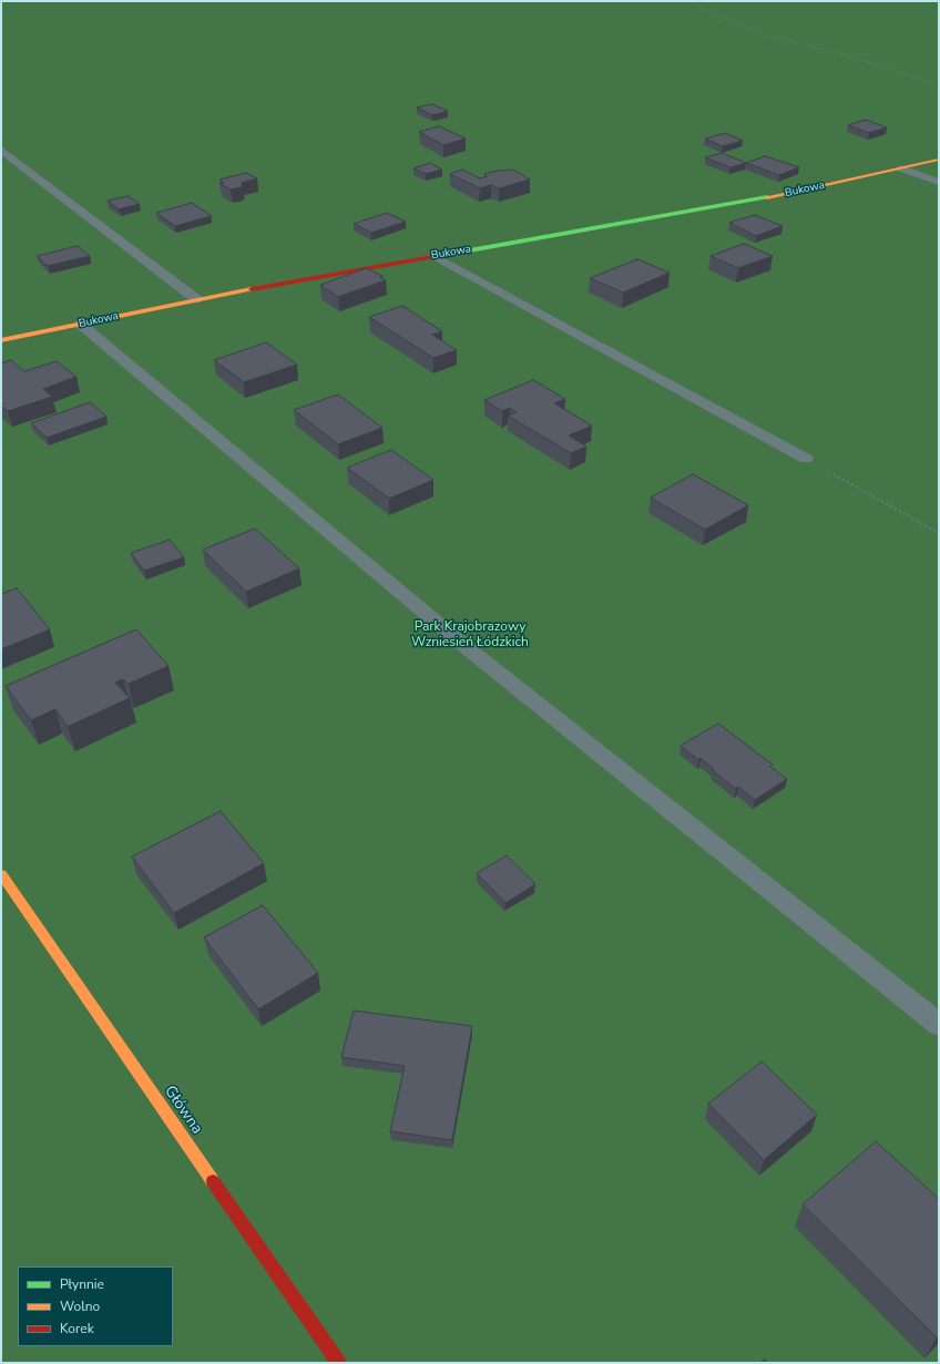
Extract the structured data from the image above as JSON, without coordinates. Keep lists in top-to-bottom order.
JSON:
{
  "streets": {
    "street": ["Bukowa", "Główna"]
  },
  "parks": ["Park Krajobrazowy Wzniesień Łódzkich"],
  "legend": ["Płynnie", "Wolno", "Korek"]
}
